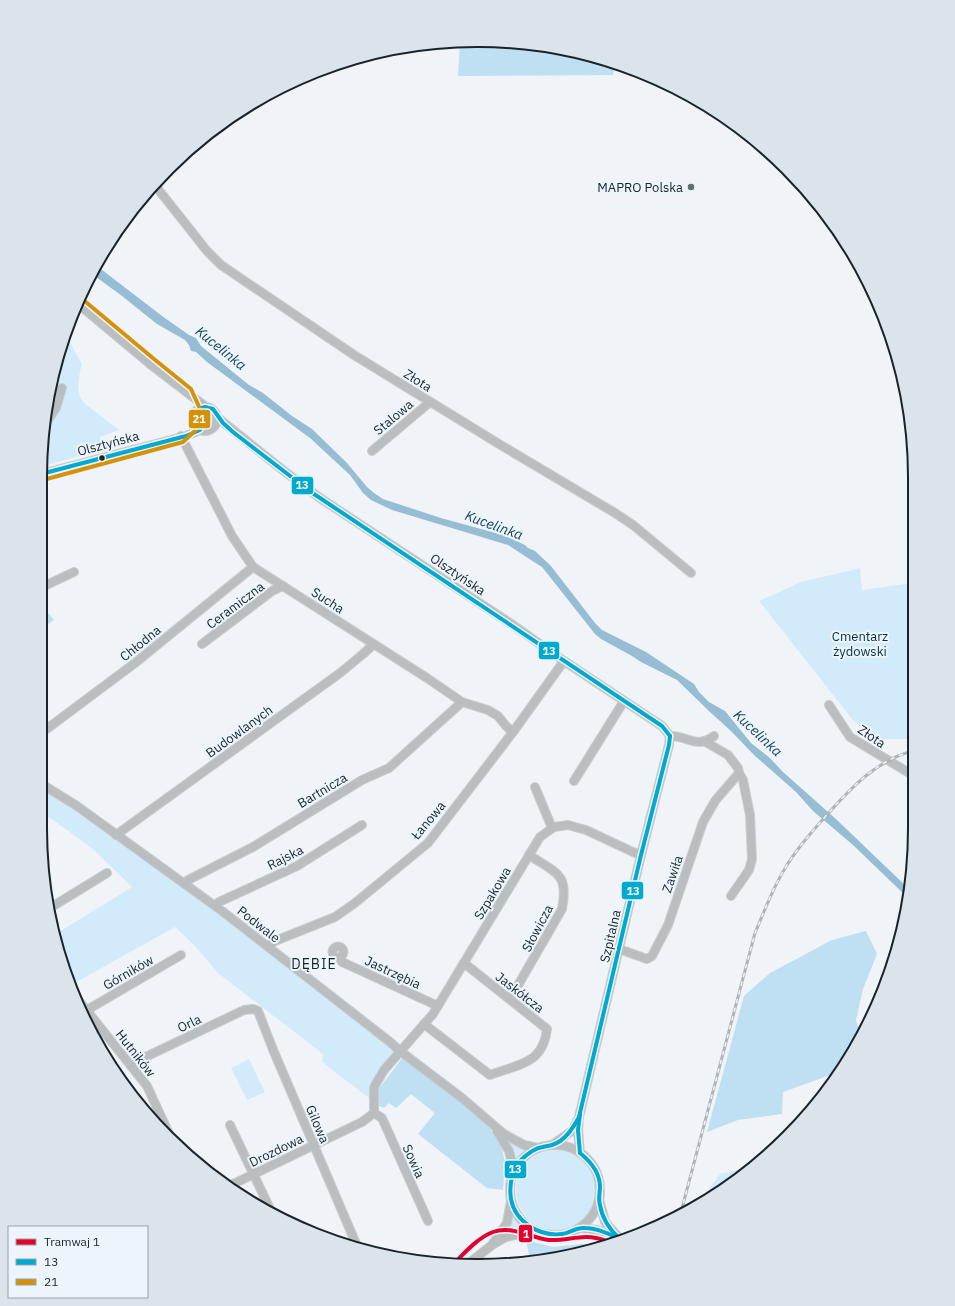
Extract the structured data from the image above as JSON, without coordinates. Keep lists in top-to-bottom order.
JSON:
{
  "streets": {
    "street": [
      "Złota",
      "Stalowa",
      "Olsztyńska",
      "Sucha",
      "Ceramiczna",
      "Chłodna",
      "Budowlanych",
      "Bartnicza",
      "Łanowa",
      "Rajska",
      "Zawiła",
      "Szpakowa",
      "Podwale",
      "Słowicza",
      "Szpitalna",
      "Górników",
      "Jastrzębia",
      "Jaskółcza",
      "Orla",
      "Hutników",
      "Gilowa",
      "Drozdowa",
      "Sowia"
    ]
  },
  "crossings": [
    ["Złota", "Stalowa"],
    ["Olsztyńska", "Sucha"],
    ["Olsztyńska", "Łanowa"],
    ["Olsztyńska", "Szpitalna"],
    ["Sucha", "Ceramiczna"],
    ["Sucha", "Chłodna"],
    ["Sucha", "Budowlanych"],
    ["Sucha", "Bartnicza"],
    ["Sucha", "Łanowa"],
    ["Budowlanych", "Podwale"],
    ["Bartnicza", "Podwale"],
    ["Łanowa", "Podwale"],
    ["Rajska", "Podwale"],
    ["Zawiła", "Szpitalna"],
    ["Szpakowa", "Podwale"],
    ["Szpakowa", "Słowicza"],
    ["Szpakowa", "Jastrzębia"],
    ["Szpakowa", "Jaskółcza"],
    ["Szpakowa", "Drozdowa"],
    ["Szpakowa", "Sowia"],
    ["Podwale", "Szpitalna"],
    ["Słowicza", "Jaskółcza"],
    ["Orla", "Hutników"],
    ["Orla", "Gilowa"],
    ["Gilowa", "Drozdowa"],
    ["Drozdowa", "Sowia"]
  ],
  "districts": ["DĘBIE"],
  "water": ["Kucelinka"],
  "parks": ["Cmentarz żydowski"],
  "places": ["MAPRO Polska"],
  "lines": ["transit line 21", "transit line 13", "tram line 1"],
  "legend": ["Tramwaj 1", "13", "21"]
}
